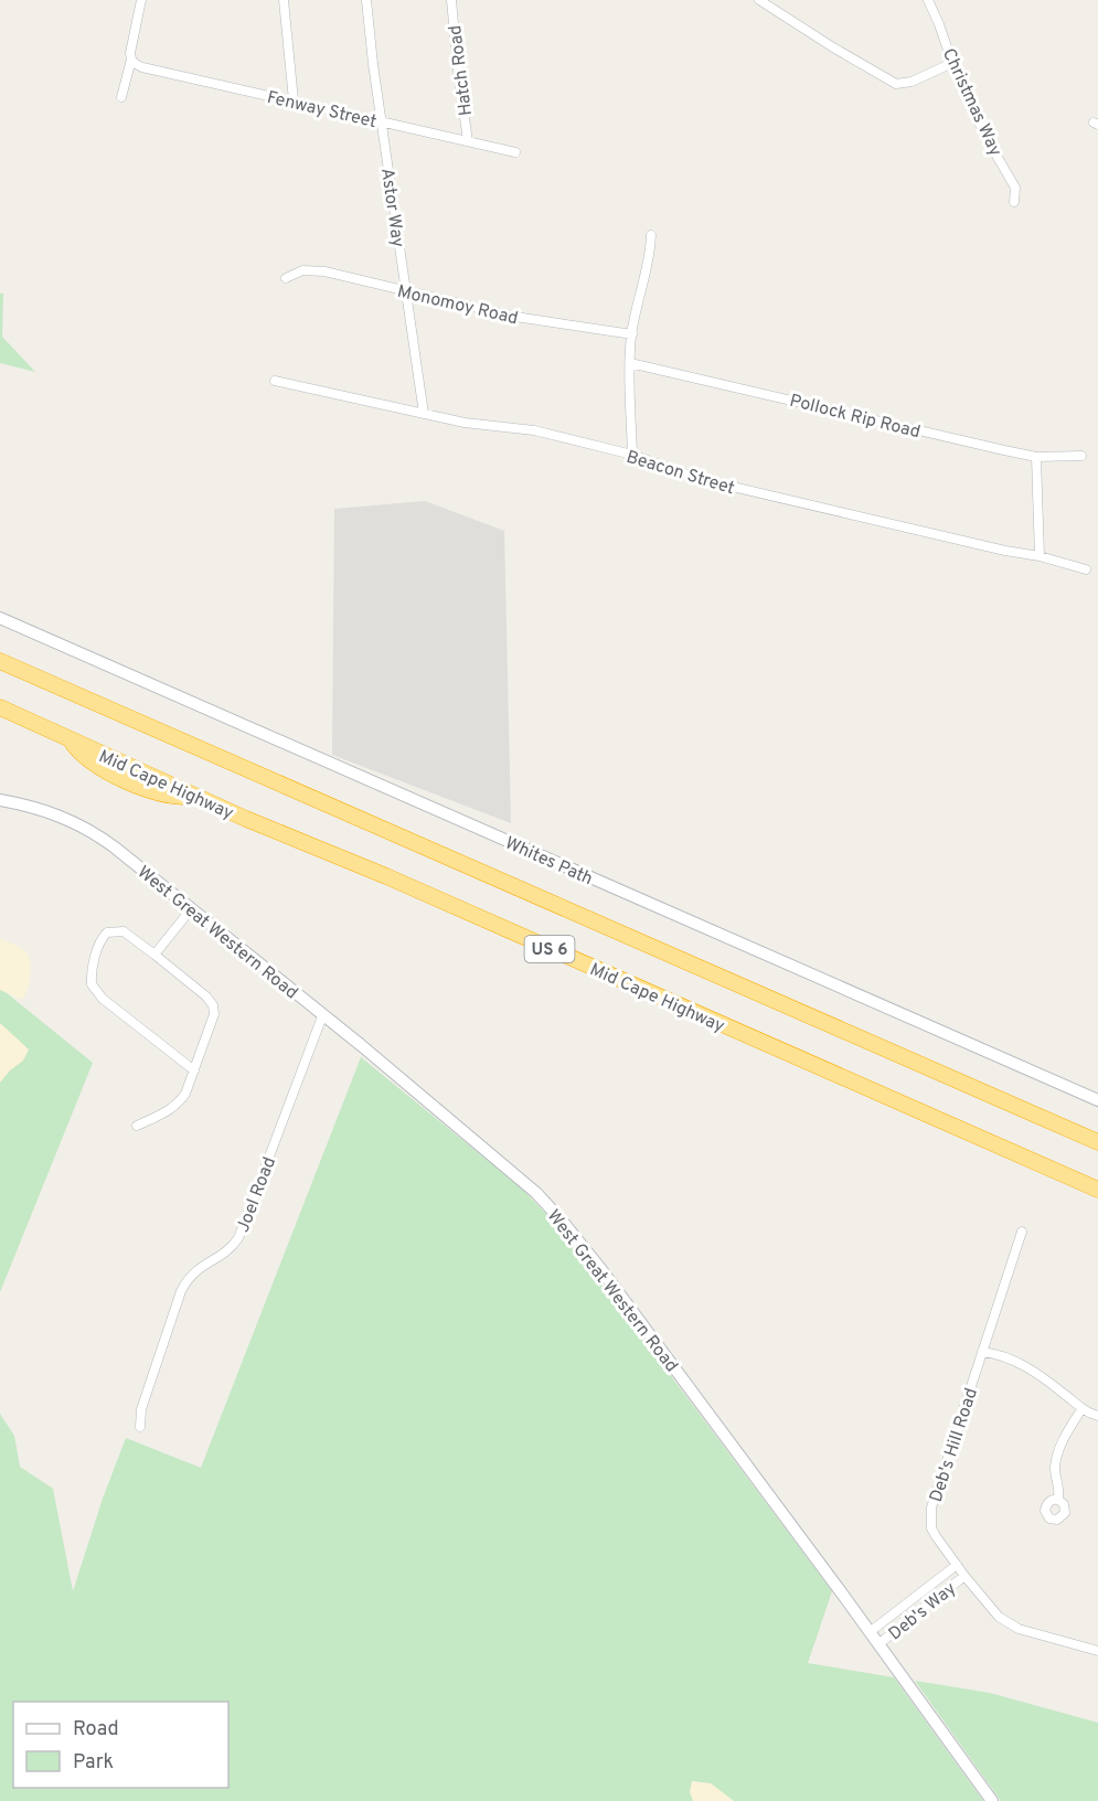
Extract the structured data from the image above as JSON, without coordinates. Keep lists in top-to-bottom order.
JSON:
{
  "streets": {
    "highway": ["Mid Cape Highway", "US 6"],
    "street": [
      "Hatch Road",
      "Christmas Way",
      "Fenway Street",
      "Astor Way",
      "Monomoy Road",
      "Pollock Rip Road",
      "Beacon Street",
      "Whites Path",
      "West Great Western Road",
      "Joel Road",
      "Deb's Hill Road",
      "Deb's Way"
    ]
  },
  "crossings": [
    ["Hatch Road", "Fenway Street"],
    ["Fenway Street", "Astor Way"],
    ["Astor Way", "Monomoy Road"],
    ["Astor Way", "Beacon Street"],
    ["West Great Western Road", "Joel Road"],
    ["West Great Western Road", "Deb's Way"],
    ["Deb's Hill Road", "Deb's Way"]
  ],
  "legend": ["Road", "Park"]
}
